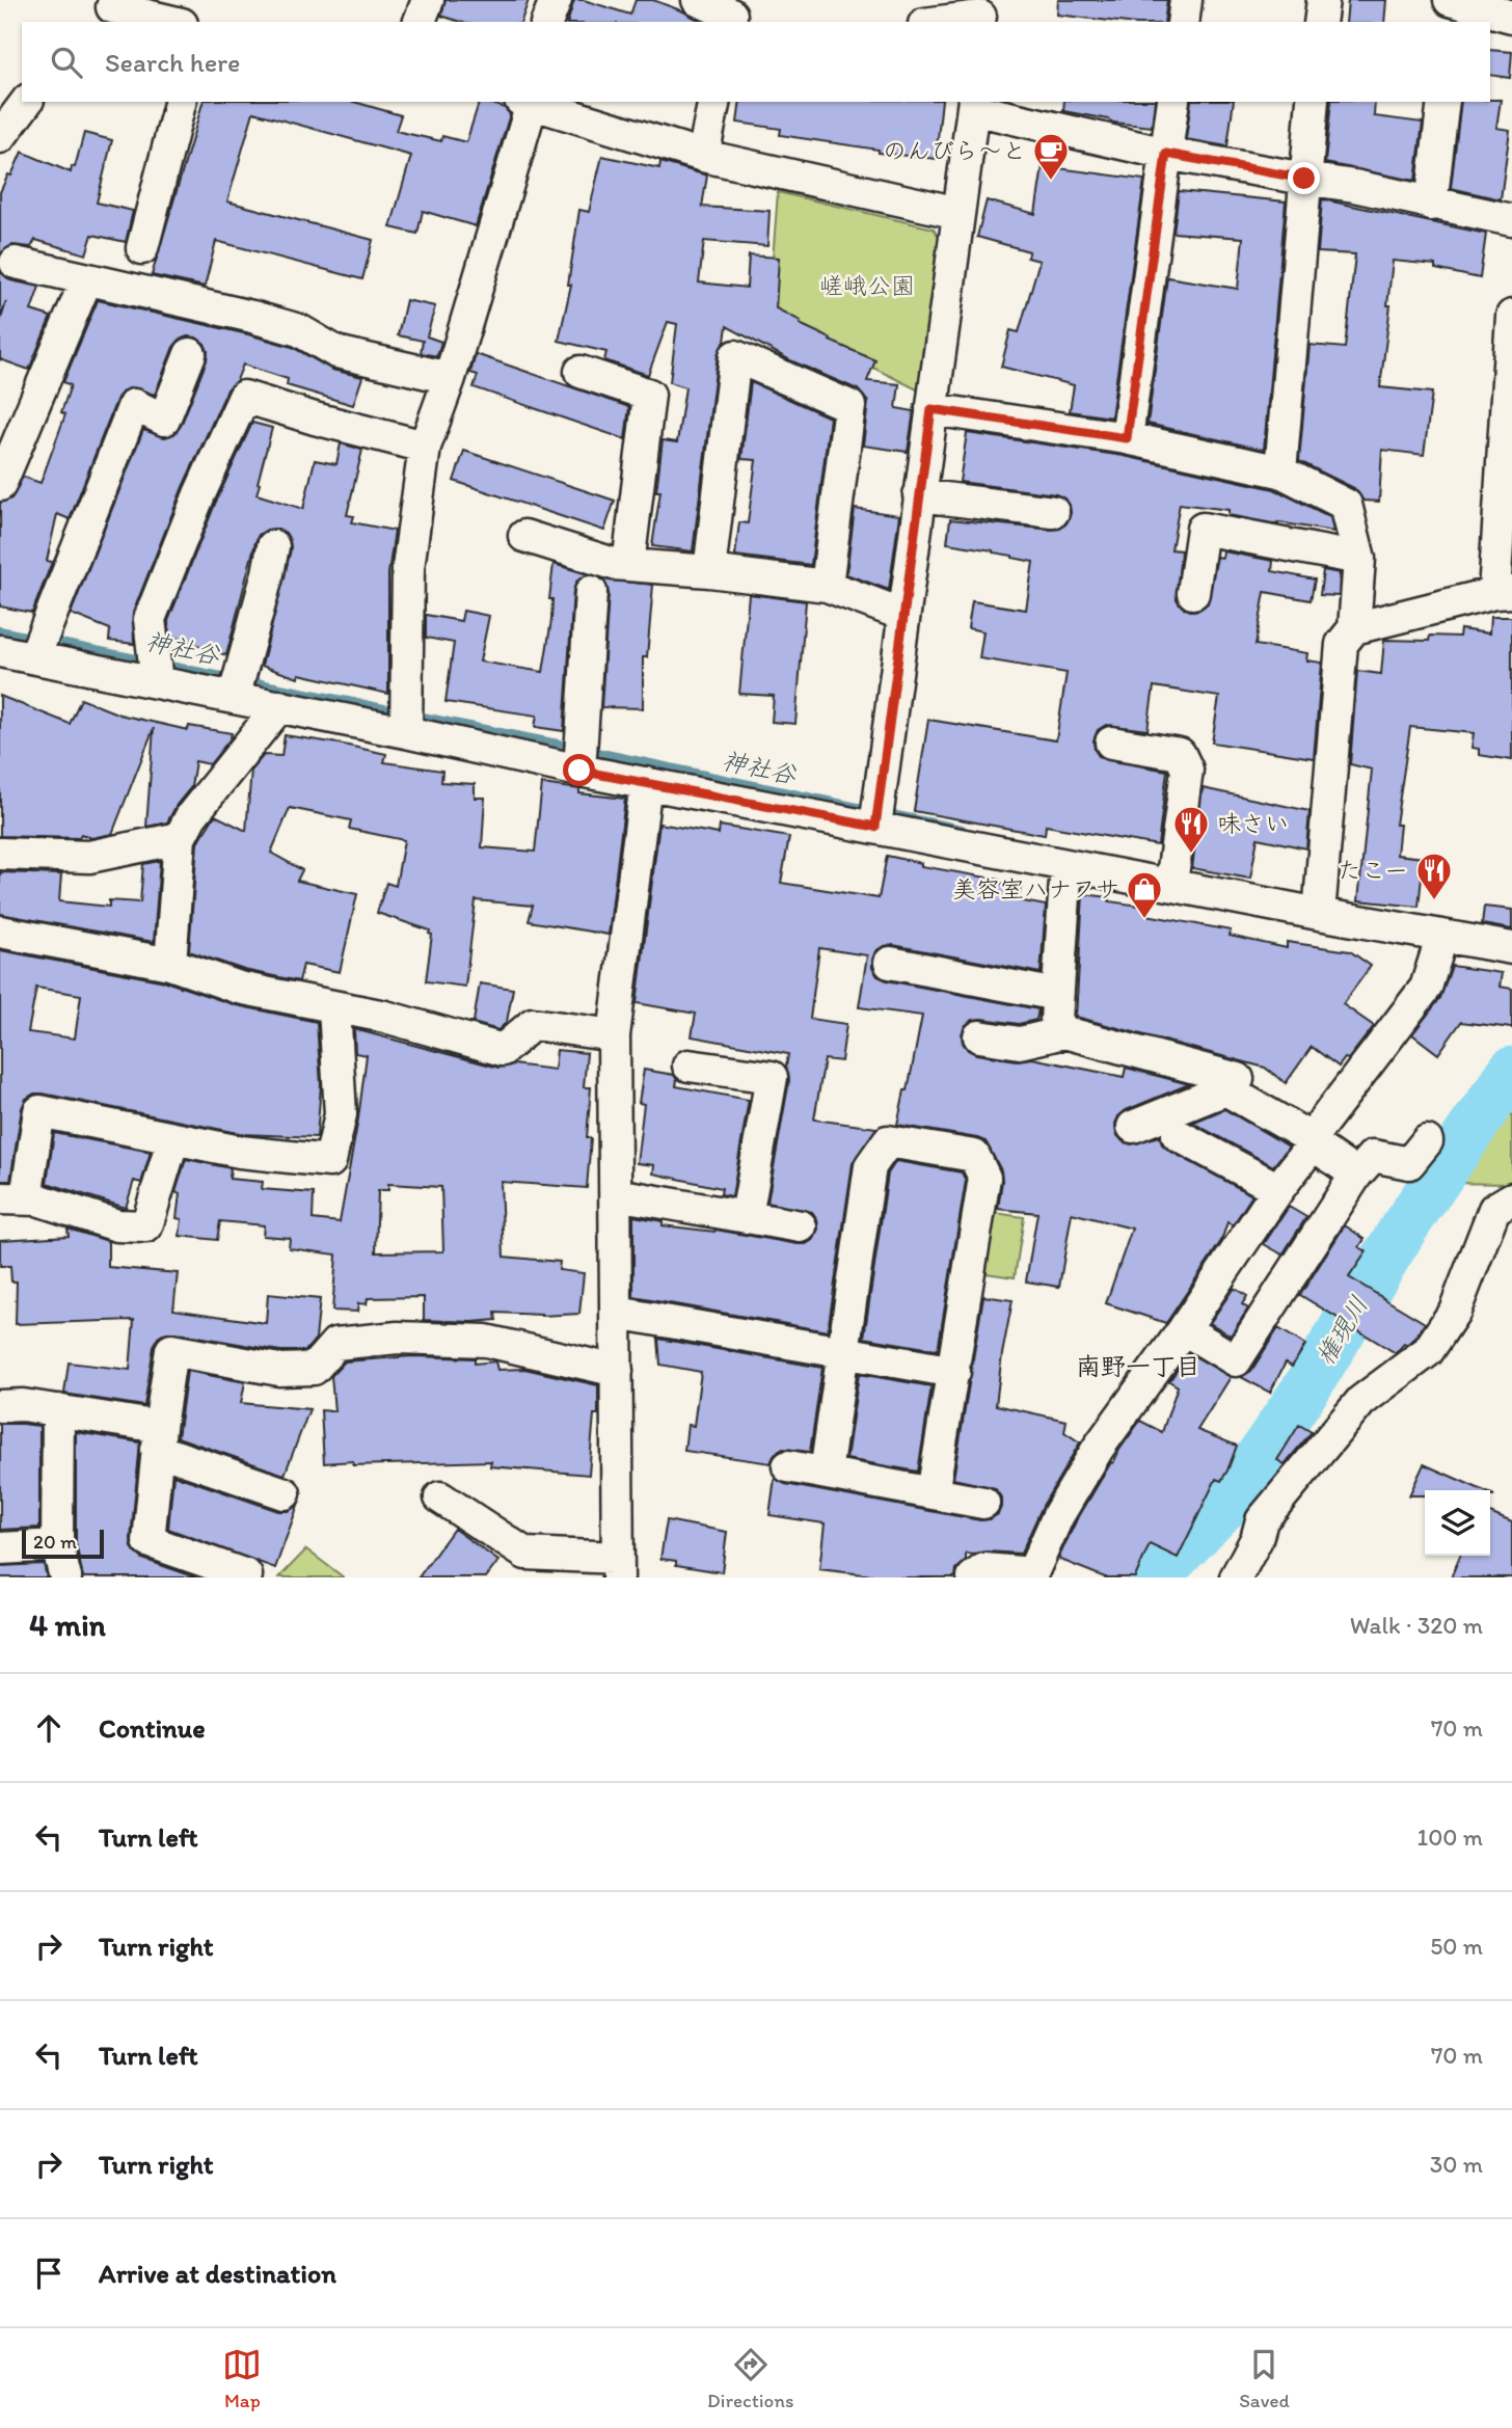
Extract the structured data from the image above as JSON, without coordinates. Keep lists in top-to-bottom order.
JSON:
{
  "districts": ["南野一丁目"],
  "water": ["神社谷", "権現川"],
  "parks": ["嵯峨公園"],
  "places": {
    "cafe": ["のんびら～と"],
    "restaurant": ["味さい", "たこー"],
    "shop": ["美容室ハナフサ"]
  },
  "scale_bar": "20 m",
  "page": {
    "search": "Search here",
    "scale": "20 m",
    "heading": ["4 min", "Walk · 320 m"],
    "list": [
      ["Continue", "70 m"],
      ["Turn left", "100 m"],
      ["Turn right", "50 m"],
      ["Turn left", "70 m"],
      ["Turn right", "30 m"],
      "Arrive at destination"
    ],
    "nav": ["Map", "Directions", "Saved"]
  }
}
